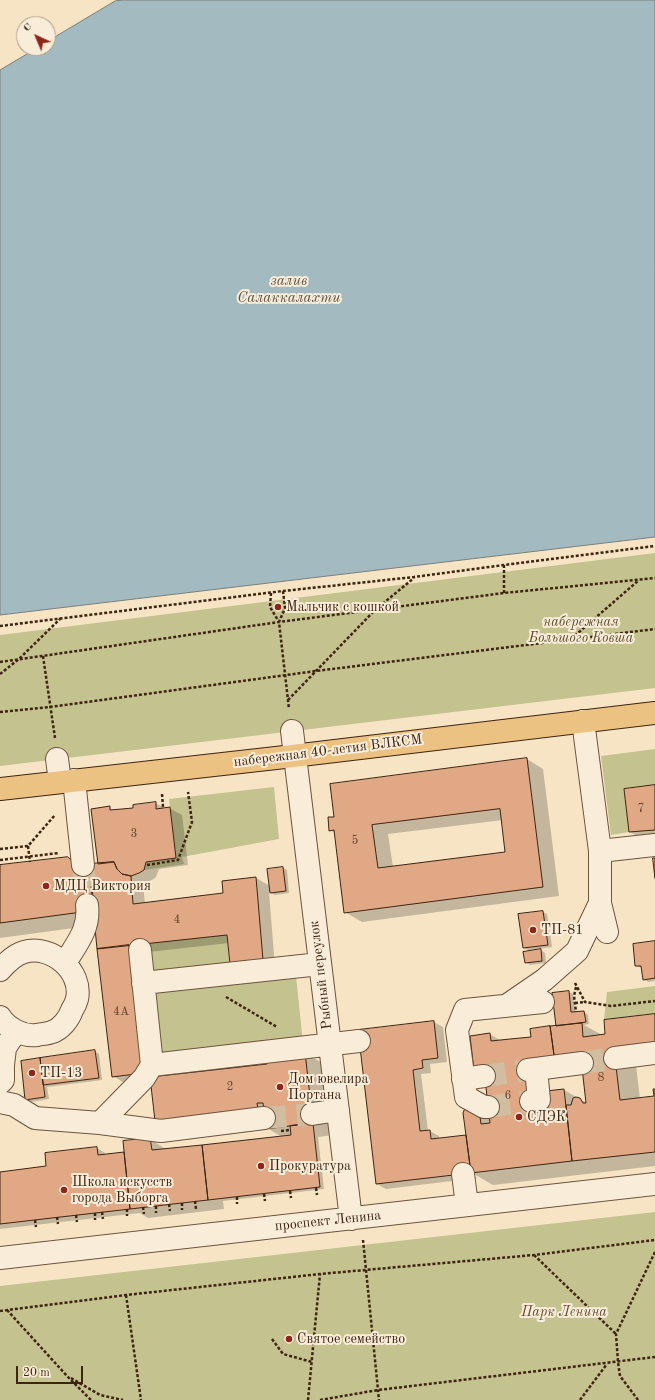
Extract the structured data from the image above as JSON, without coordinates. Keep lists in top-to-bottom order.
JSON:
{
  "streets": {
    "main road": ["набережная 40-летия ВЛКСМ"],
    "street": ["Рыбный переулок", "проспект Ленина"]
  },
  "crossings": [
    ["набережная 40-летия ВЛКСМ", "Рыбный переулок"],
    ["Рыбный переулок", "проспект Ленина"]
  ],
  "water": ["залив Салаккалахти"],
  "parks": ["набережная Большого Ковша", "Парк Ленина"],
  "places": [
    "Мальчик с кошкой",
    "МДЦ Виктория",
    "ТП-81",
    "ТП-13",
    "Дом ювелира Портана",
    "СДЭК",
    "Прокуратура",
    "Школа искусств города Выборга",
    "Святое семейство"
  ],
  "house_numbers": [
    "7",
    "3",
    "5",
    "4",
    "4А",
    "8",
    "2",
    "6"
  ],
  "scale_bar": "20 m",
  "north": "top left"
}
